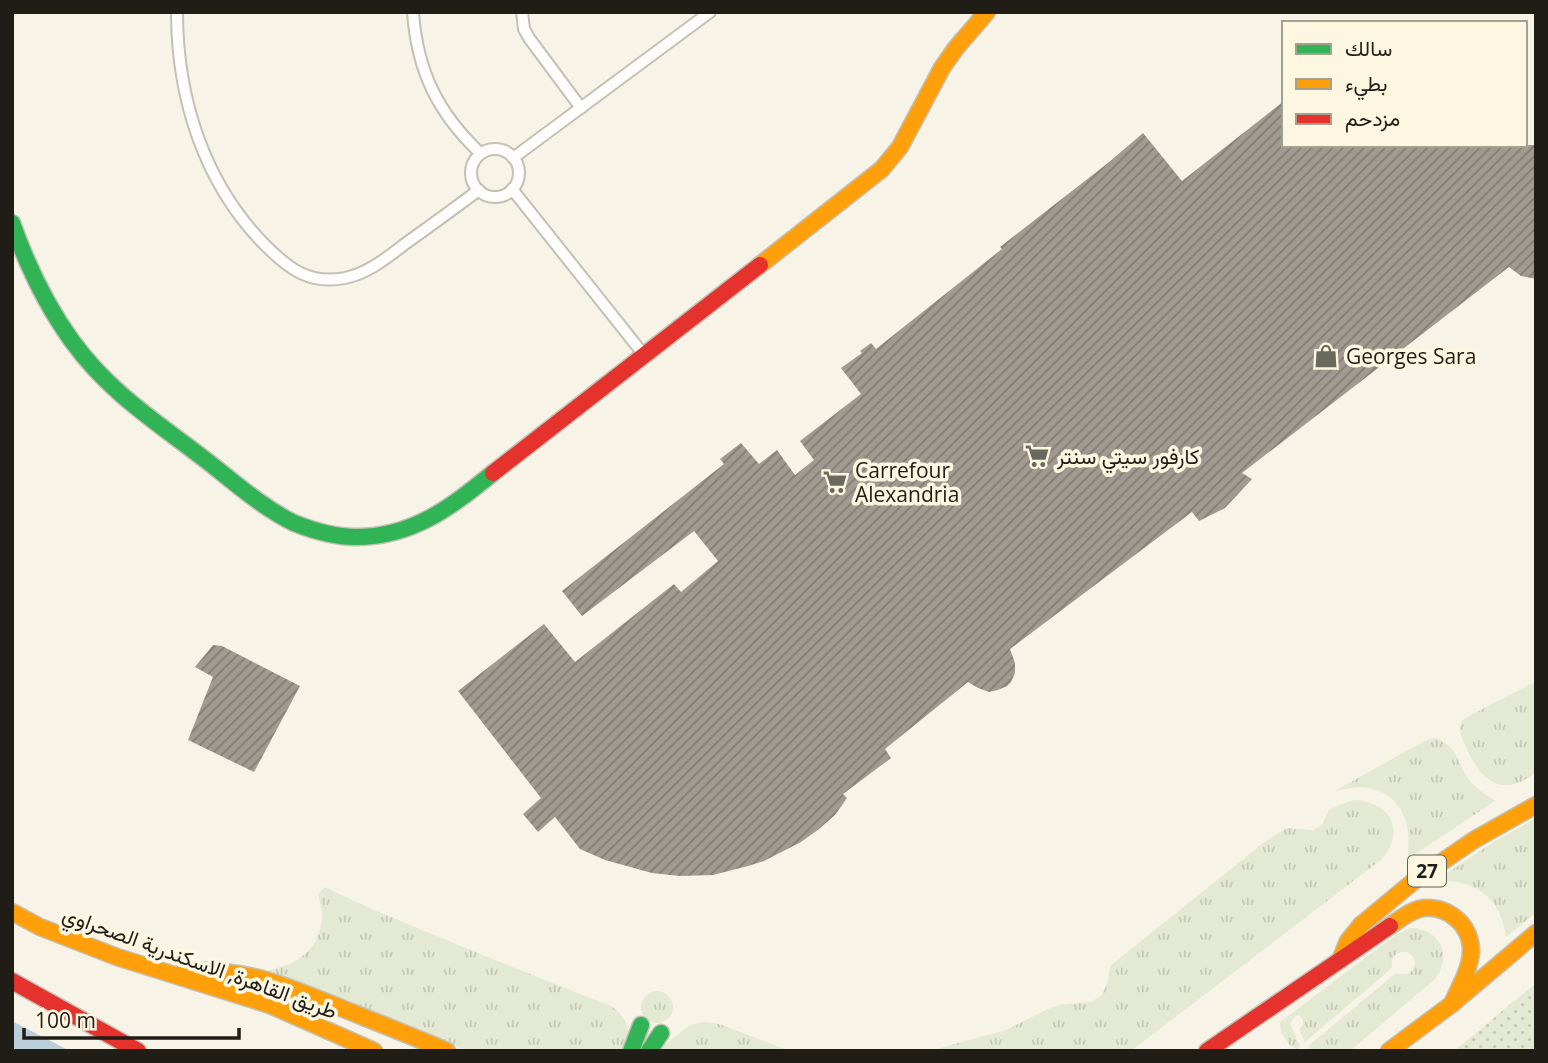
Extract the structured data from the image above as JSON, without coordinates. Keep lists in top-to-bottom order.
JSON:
{
  "streets": {
    "main road": ["27", "طريق القاهرة, الاسكندرية الصحراوي"]
  },
  "places": {
    "shop": ["Georges Sara"],
    "supermarket": ["كارفور سيتي سنتر", "Carrefour Alexandria"]
  },
  "legend": ["سالك", "بطيء", "مزدحم"],
  "scale_bar": "100 m"
}
